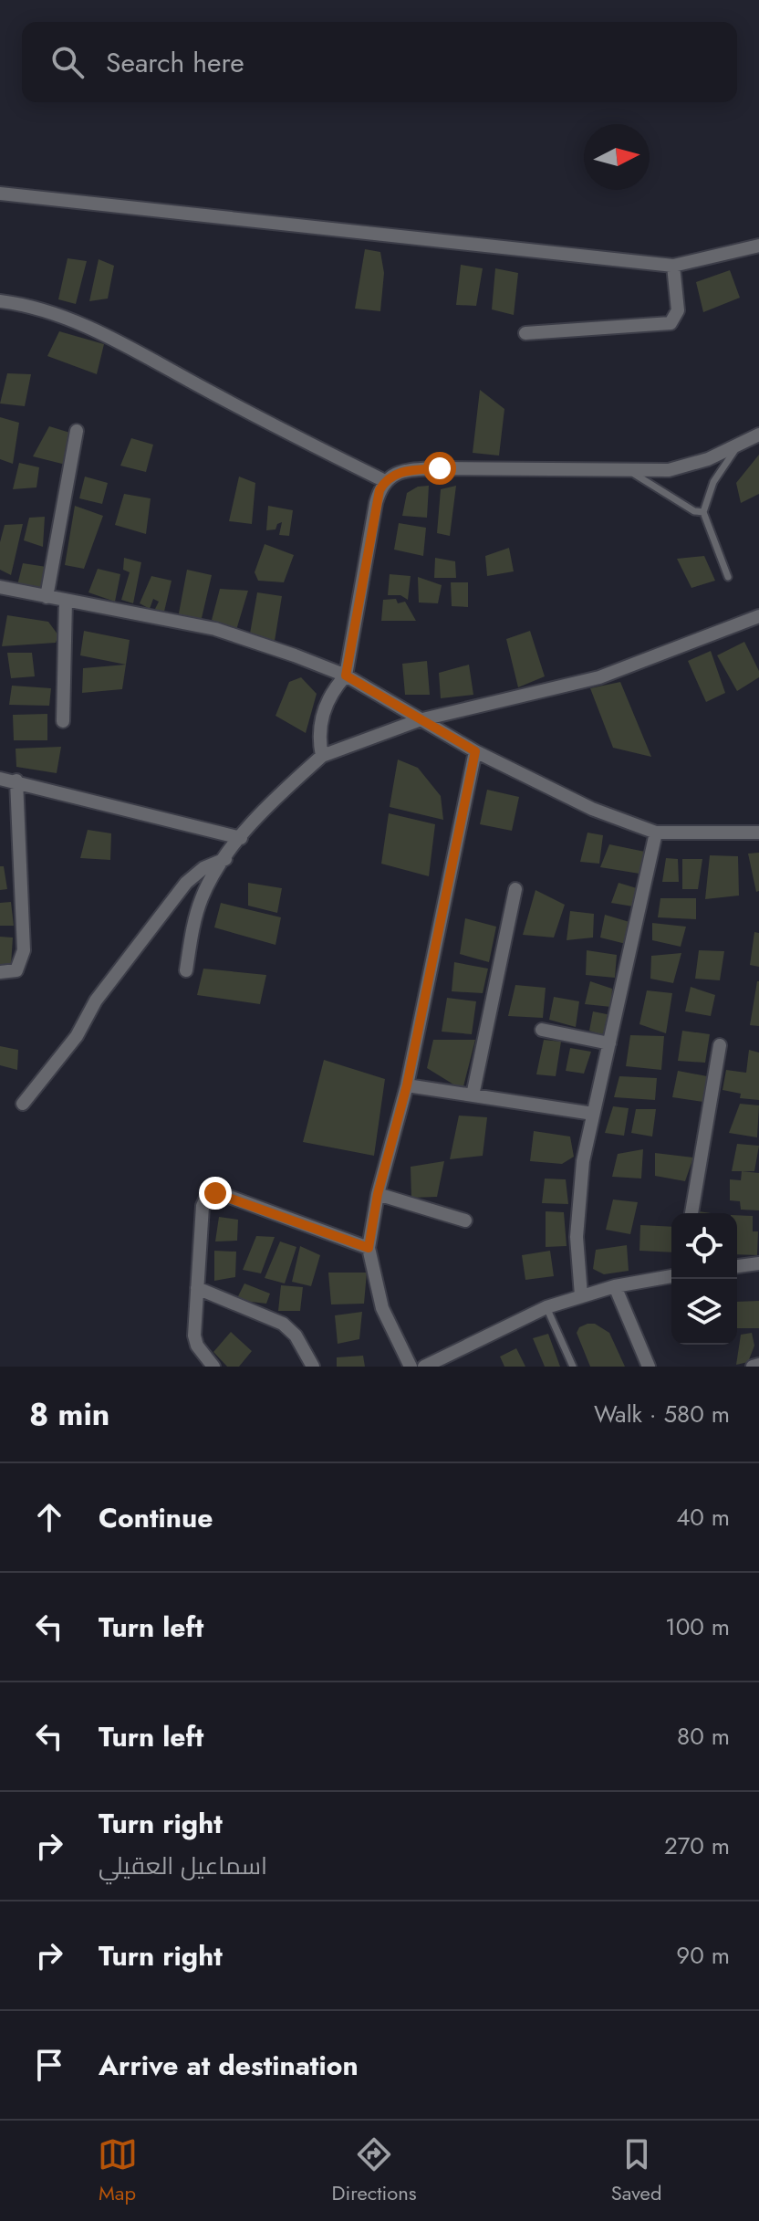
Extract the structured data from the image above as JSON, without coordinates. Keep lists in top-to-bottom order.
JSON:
{
  "north": "right",
  "page": {
    "search": "Search here",
    "heading": ["8 min", "Walk · 580 m"],
    "list": [
      ["Continue", "40 m"],
      ["Turn left", "100 m"],
      ["Turn left", "80 m"],
      ["Turn right", "اسماعيل العقيلي", "270 m"],
      ["Turn right", "90 m"],
      "Arrive at destination"
    ],
    "nav": ["Map", "Directions", "Saved"]
  }
}
